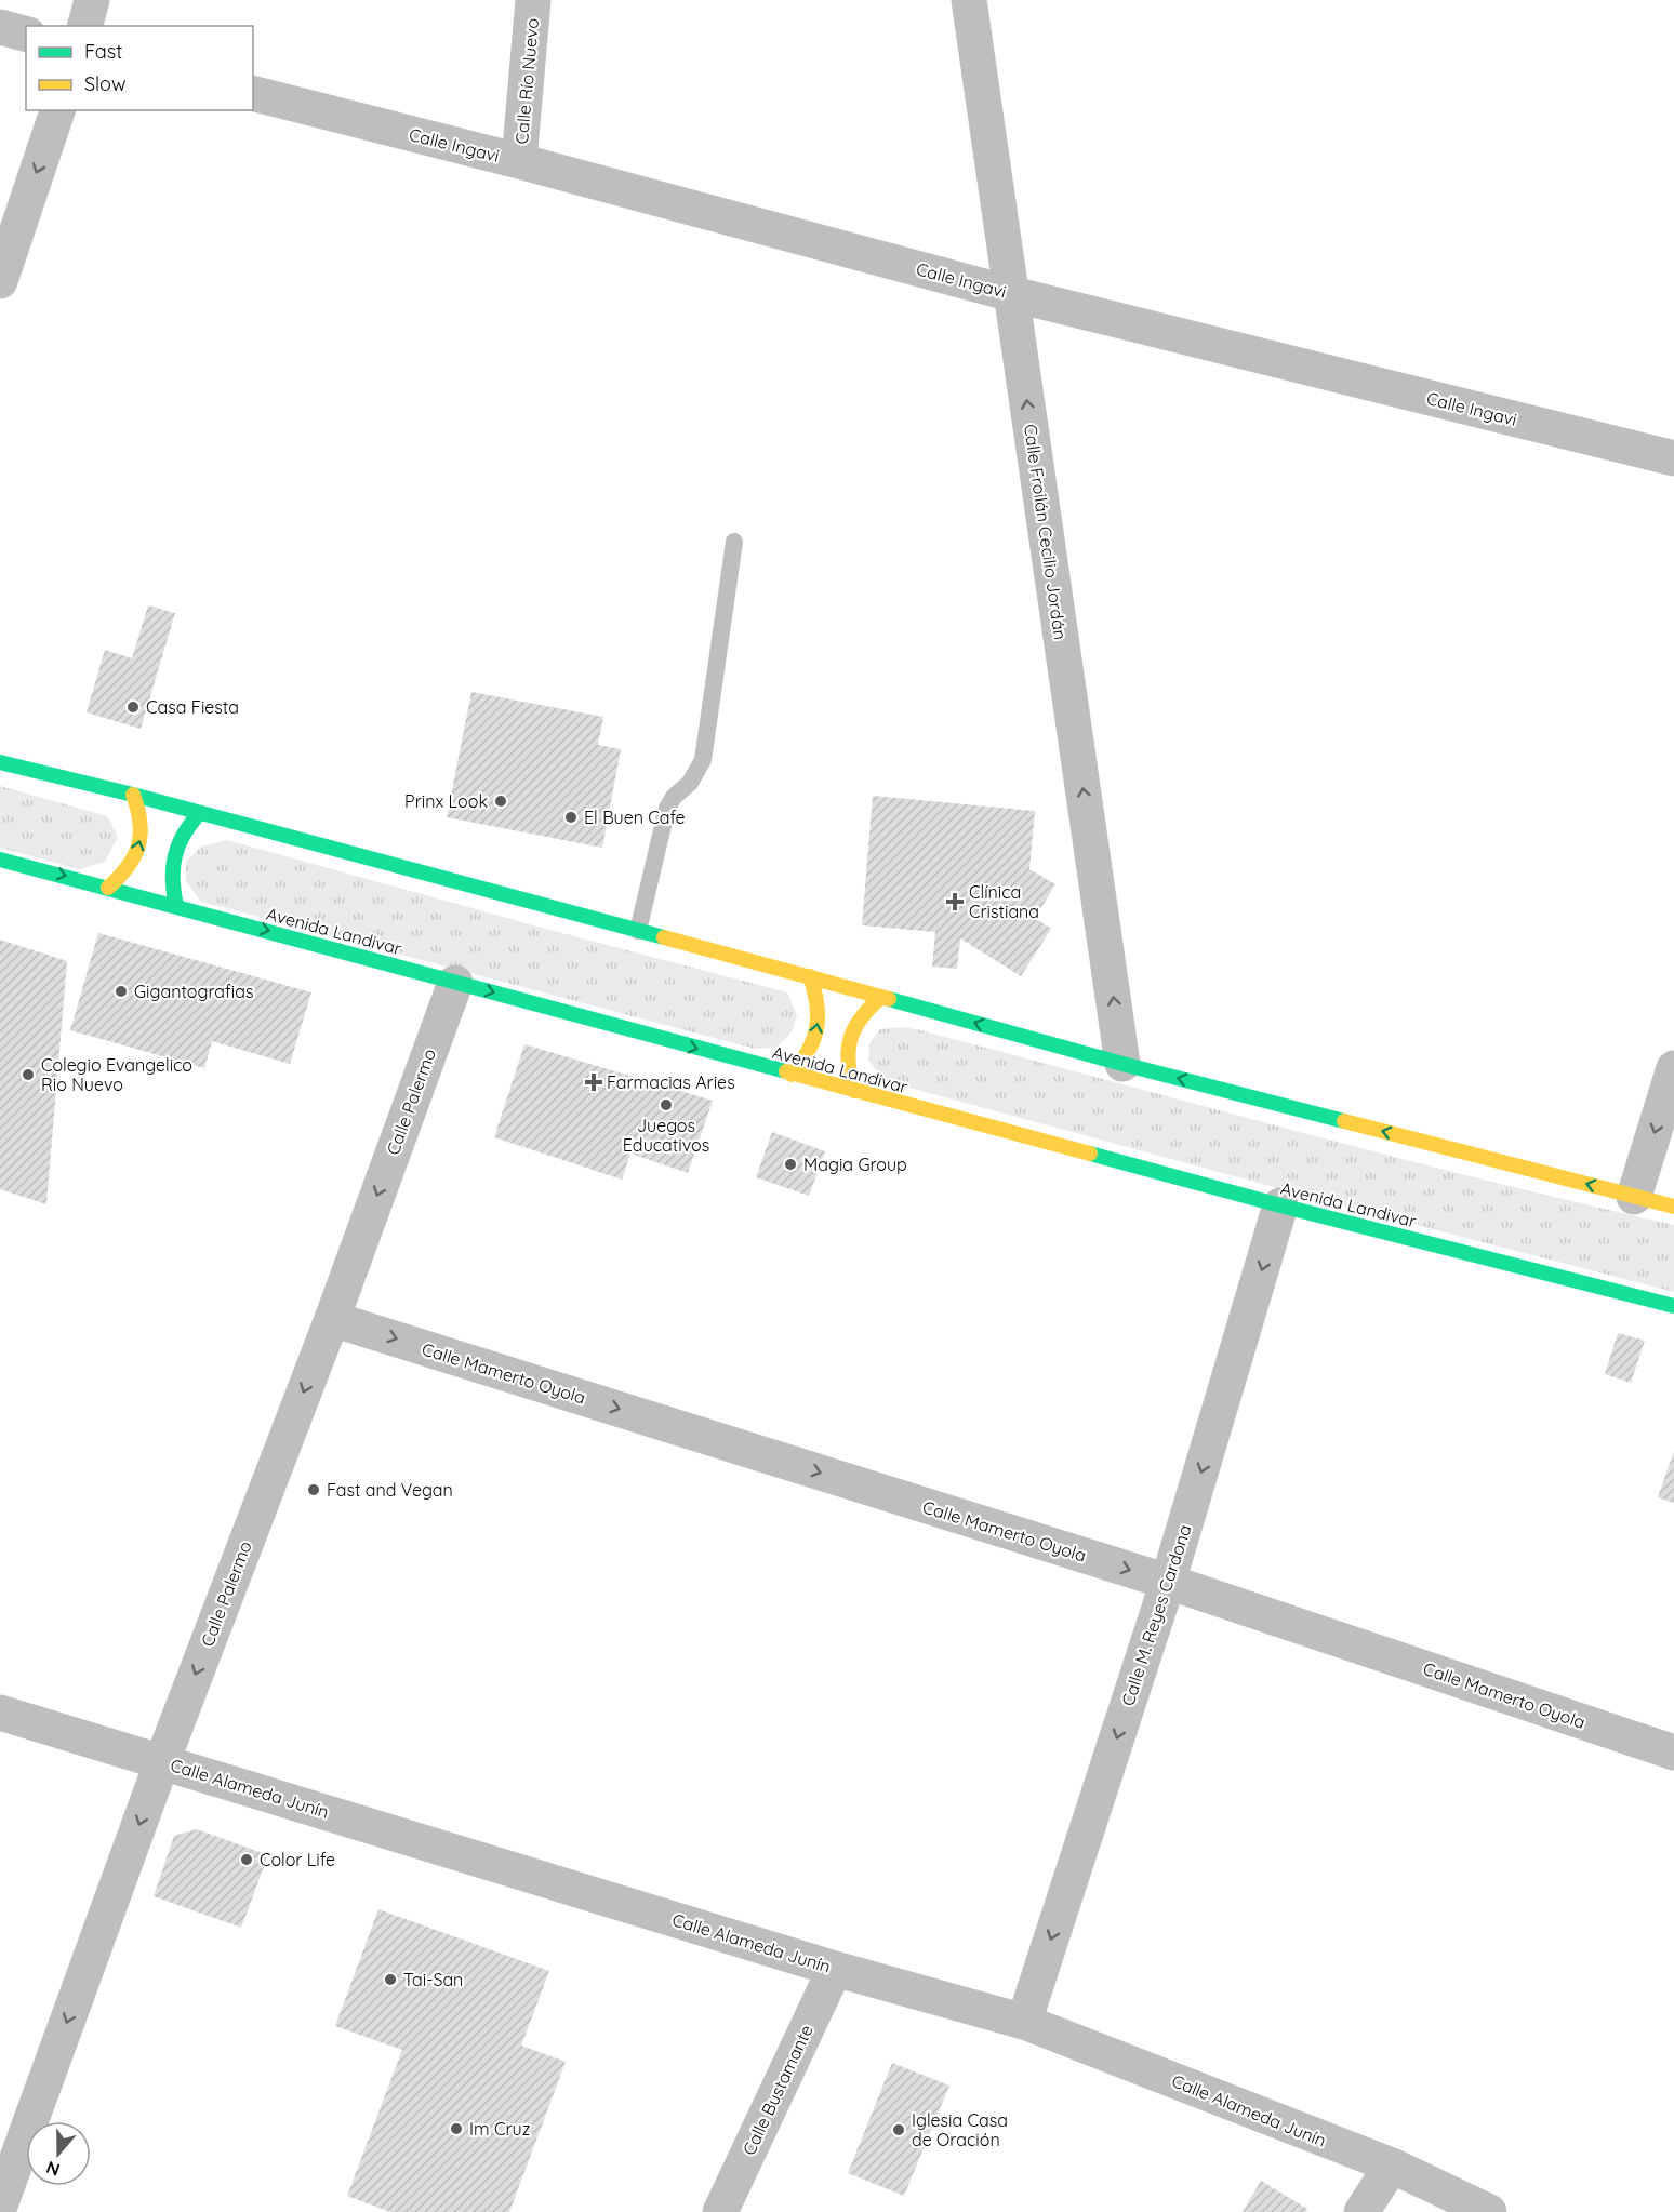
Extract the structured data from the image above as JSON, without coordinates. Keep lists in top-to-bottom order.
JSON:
{
  "streets": {
    "main road": ["Avenida Landivar"],
    "street": [
      "Calle Río Nuevo",
      "Calle Ingavi",
      "Calle Froilán Cecilio Jordán",
      "Calle Palermo",
      "Calle Mamerto Oyola",
      "Calle M. Reyes Cardona",
      "Calle Alameda Junín",
      "Calle Bustamante"
    ]
  },
  "crossings": [
    ["Calle Río Nuevo", "Calle Ingavi"],
    ["Calle Ingavi", "Calle Froilán Cecilio Jordán"],
    ["Avenida Landivar", "Calle Palermo"],
    ["Avenida Landivar", "Calle M. Reyes Cardona"],
    ["Calle Palermo", "Calle Mamerto Oyola"],
    ["Calle Palermo", "Calle Alameda Junín"],
    ["Calle Mamerto Oyola", "Calle M. Reyes Cardona"],
    ["Calle M. Reyes Cardona", "Calle Alameda Junín"],
    ["Calle Alameda Junín", "Calle Bustamante"]
  ],
  "one_way": [
    "Calle Froilán Cecilio Jordán",
    "Calle Palermo",
    "Calle Mamerto Oyola",
    "Calle M. Reyes Cardona"
  ],
  "places": {
    "other": [
      "Casa Fiesta",
      "Prinx Look",
      "El Buen Cafe",
      "Gigantografias",
      "Colegio Evangelico Rio Nuevo",
      "Juegos Educativos",
      "Magia Group",
      "Fast and Vegan",
      "Color Life",
      "Tai-San",
      "Im Cruz",
      "Iglesia Casa de Oración"
    ],
    "health": ["Clínica Cristiana", "Farmacias Aries"]
  },
  "legend": ["Fast", "Slow"],
  "north": "bottom"
}
